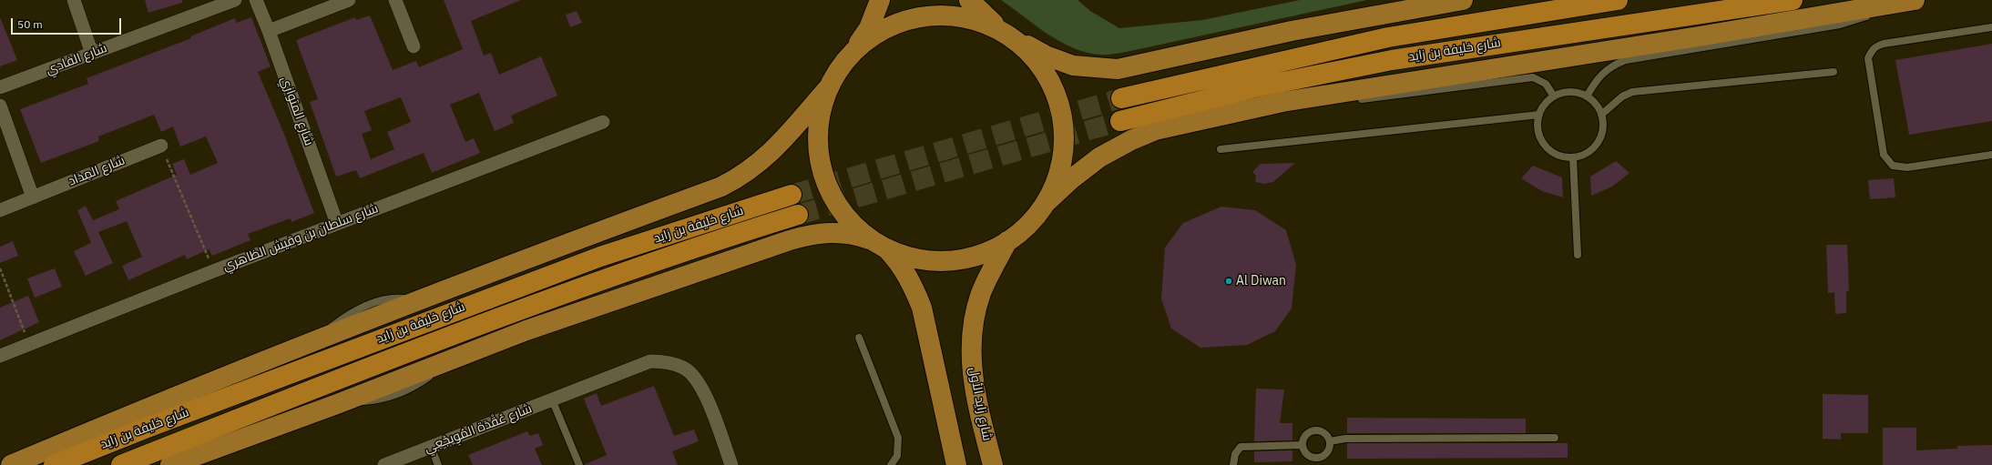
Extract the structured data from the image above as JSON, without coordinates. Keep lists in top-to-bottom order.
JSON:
{
  "streets": {
    "highway": ["شارع خليفة بن زايد"],
    "main road": ["شارع زايد الأول"],
    "street": [
      "شارع الفادي",
      "شارع المتوازي",
      "شارع المِدَاد",
      "شارع سلطان بن وقيش الظاهري",
      "شارع عُقْدَة المُوِيجْعِي"
    ]
  },
  "crossings": [
    ["شارع المتوازي", "شارع سلطان بن وقيش الظاهري"]
  ],
  "places": ["Al Diwan"],
  "scale_bar": "50 m"
}
